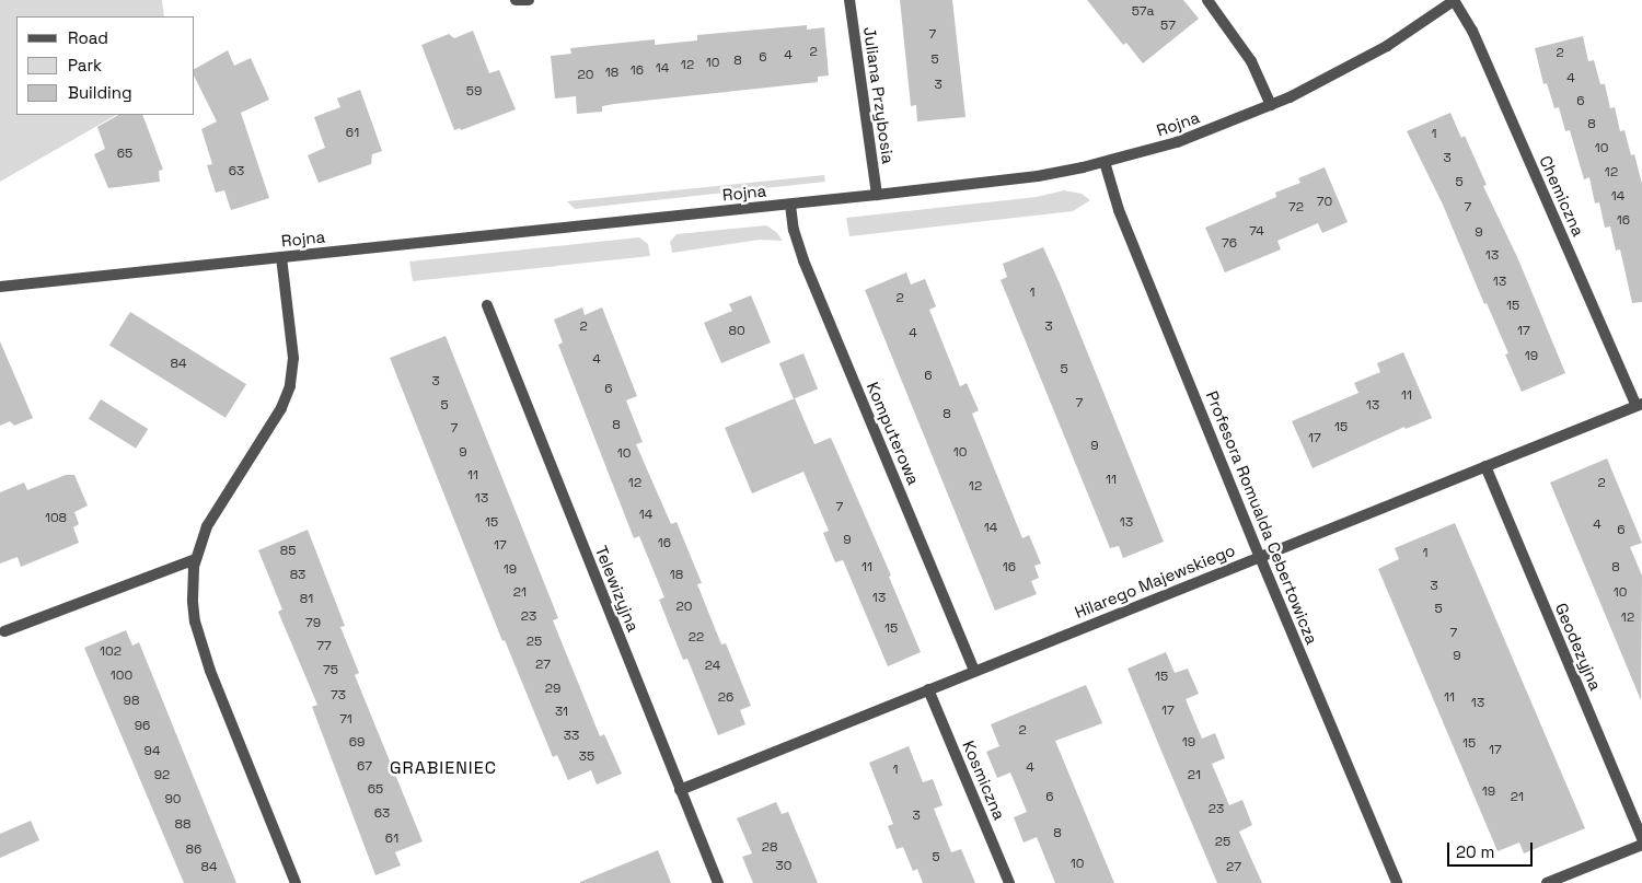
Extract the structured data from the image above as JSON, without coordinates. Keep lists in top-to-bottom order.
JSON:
{
  "streets": {
    "street": [
      "Juliana Przybosia",
      "Rojna",
      "Chemiczna",
      "Komputerowa",
      "Profesora Romualda Cebertowicza",
      "Hilarego Majewskiego",
      "Telewizyjna",
      "Geodezyjna",
      "Kosmiczna"
    ]
  },
  "crossings": [
    ["Juliana Przybosia", "Rojna"],
    ["Rojna", "Chemiczna"],
    ["Rojna", "Komputerowa"],
    ["Rojna", "Profesora Romualda Cebertowicza"],
    ["Chemiczna", "Hilarego Majewskiego"],
    ["Komputerowa", "Hilarego Majewskiego"],
    ["Profesora Romualda Cebertowicza", "Hilarego Majewskiego"],
    ["Hilarego Majewskiego", "Telewizyjna"],
    ["Hilarego Majewskiego", "Geodezyjna"],
    ["Hilarego Majewskiego", "Kosmiczna"]
  ],
  "districts": ["GRABIENIEC"],
  "house_numbers": [
    "57a",
    "57",
    "7",
    "2",
    "2",
    "4",
    "6",
    "5",
    "8",
    "10",
    "12",
    "14",
    "16",
    "18",
    "20",
    "4",
    "3",
    "59",
    "6",
    "8",
    "61",
    "1",
    "10",
    "65",
    "3",
    "63",
    "12",
    "5",
    "14",
    "70",
    "72",
    "7",
    "16",
    "74",
    "9",
    "76",
    "13",
    "13",
    "1",
    "2",
    "15",
    "2",
    "3",
    "80",
    "17",
    "4",
    "19",
    "4",
    "84",
    "5",
    "6",
    "3",
    "6",
    "11",
    "7",
    "5",
    "13",
    "8",
    "8",
    "15",
    "7",
    "17",
    "9",
    "9",
    "10",
    "10",
    "11",
    "11",
    "12",
    "2",
    "12",
    "13",
    "7",
    "14",
    "108",
    "15",
    "13",
    "4",
    "14",
    "6",
    "9",
    "16",
    "17",
    "85",
    "1",
    "11",
    "16",
    "8",
    "19",
    "83",
    "18",
    "3",
    "21",
    "10",
    "13",
    "81",
    "20",
    "5",
    "23",
    "12",
    "79",
    "15",
    "7",
    "22",
    "25",
    "77",
    "102",
    "9",
    "27",
    "24",
    "75",
    "100",
    "15",
    "29",
    "73",
    "26",
    "11",
    "98",
    "13",
    "17",
    "31",
    "71",
    "96",
    "2",
    "33",
    "69",
    "19",
    "15",
    "17",
    "94",
    "35",
    "67",
    "4",
    "1",
    "92",
    "21",
    "65",
    "19",
    "6",
    "21",
    "90",
    "23",
    "63",
    "3",
    "88",
    "8",
    "61",
    "25",
    "28",
    "86",
    "5",
    "10",
    "30",
    "84",
    "27"
  ],
  "legend": ["Road", "Park", "Building"],
  "scale_bar": "20 m"
}
